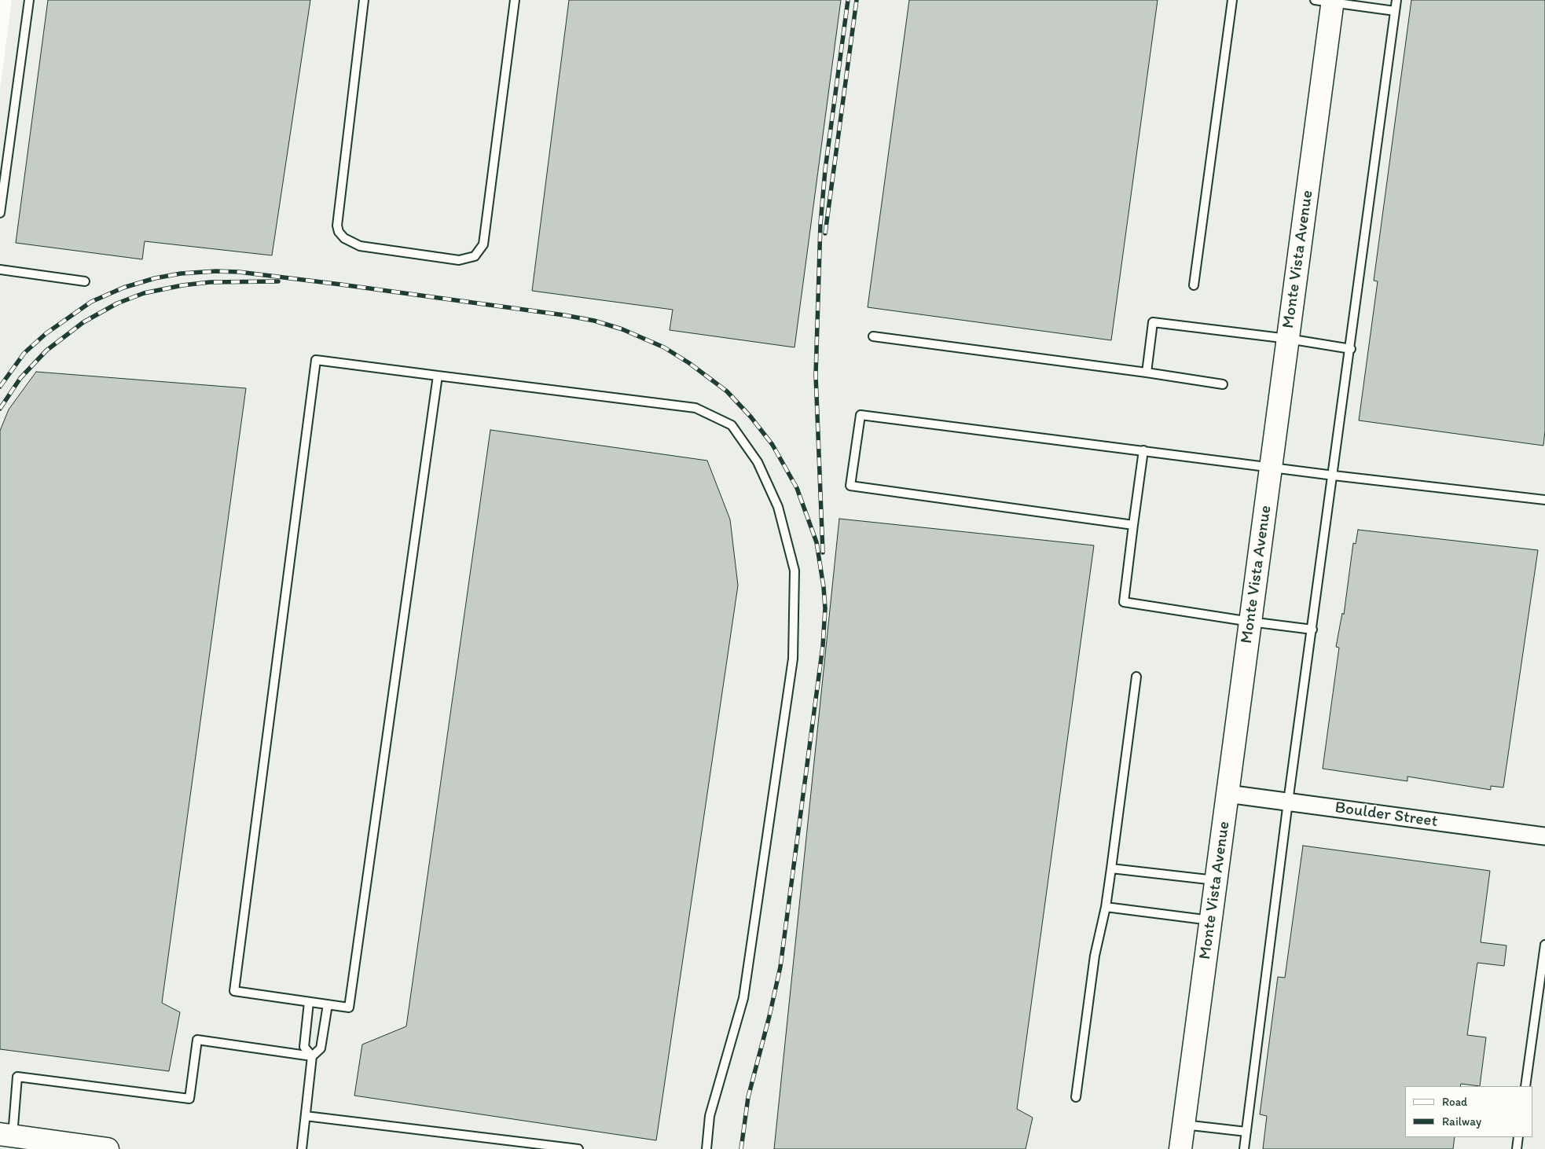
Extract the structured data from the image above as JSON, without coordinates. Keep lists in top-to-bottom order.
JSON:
{
  "streets": {
    "street": ["Monte Vista Avenue", "Boulder Street"]
  },
  "crossings": [
    ["Monte Vista Avenue", "Boulder Street"]
  ],
  "legend": ["Road", "Railway"]
}
